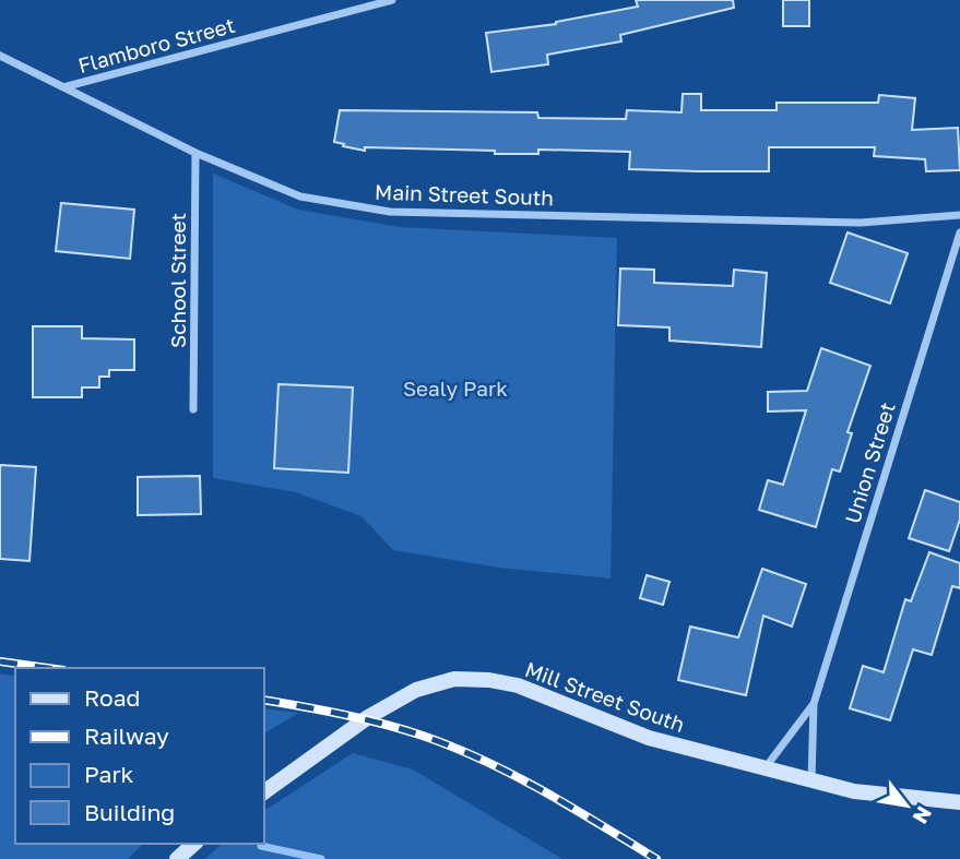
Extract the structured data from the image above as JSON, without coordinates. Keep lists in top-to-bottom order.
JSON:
{
  "streets": {
    "main road": ["Mill Street South"],
    "street": [
      "Flamboro Street",
      "Main Street South",
      "School Street",
      "Union Street"
    ]
  },
  "crossings": [
    ["Flamboro Street", "Main Street South"],
    ["Main Street South", "School Street"],
    ["Union Street", "Mill Street South"]
  ],
  "parks": ["Sealy Park"],
  "legend": [
    "Road",
    "Railway",
    "Park",
    "Building"
  ],
  "north": "bottom right"
}
